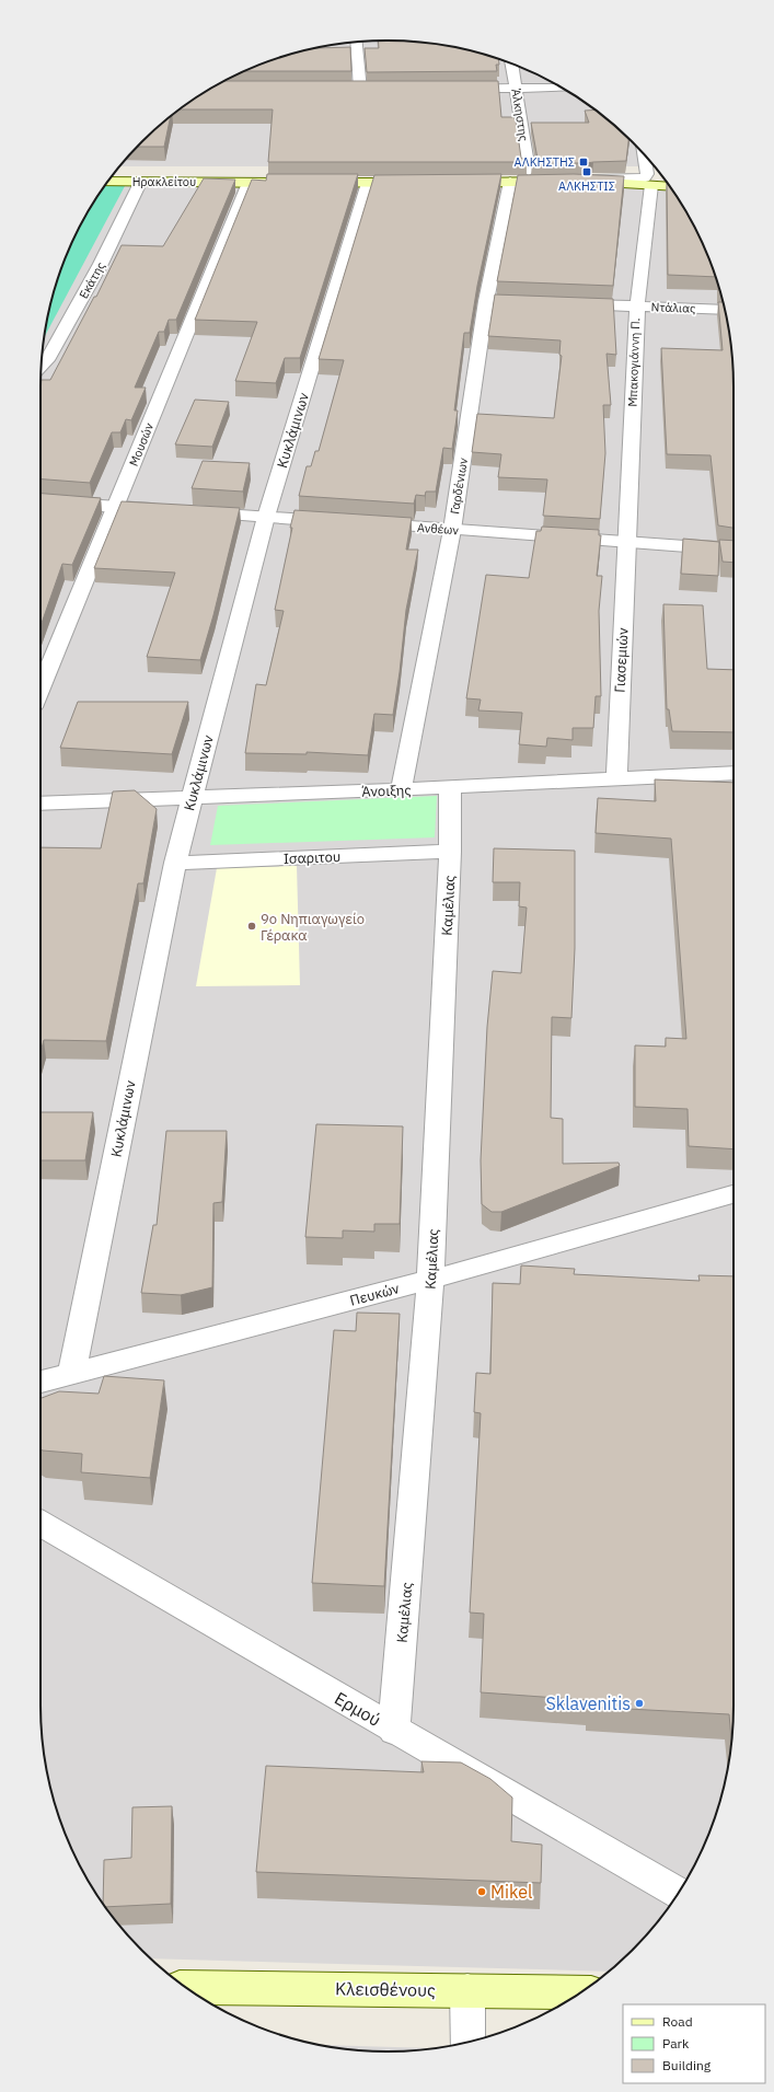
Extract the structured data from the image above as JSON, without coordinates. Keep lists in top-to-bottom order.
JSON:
{
  "streets": {
    "main road": ["Ηρακλείτου", "Κλεισθένους"],
    "street": [
      "Άλκηστης",
      "Εκάτης",
      "Ντάλιας",
      "Μπακογιάννη Π.",
      "Κυκλάμινων",
      "Μουσών",
      "Γαρδένιων",
      "Ανθέων",
      "Γιασεμιών",
      "Άνοιξης",
      "Ισαριτου",
      "Καμέλιας",
      "Πευκών",
      "Ερμού"
    ]
  },
  "crossings": [
    ["Ηρακλείτου", "Εκάτης"],
    ["Ηρακλείτου", "Κυκλάμινων"],
    ["Ηρακλείτου", "Μουσών"],
    ["Ντάλιας", "Μπακογιάννη Π."],
    ["Μπακογιάννη Π.", "Ανθέων"],
    ["Μπακογιάννη Π.", "Γιασεμιών"],
    ["Κυκλάμινων", "Άνοιξης"],
    ["Κυκλάμινων", "Ισαριτου"],
    ["Κυκλάμινων", "Πευκών"],
    ["Γαρδένιων", "Ανθέων"],
    ["Γαρδένιων", "Άνοιξης"],
    ["Ανθέων", "Γιασεμιών"],
    ["Γιασεμιών", "Άνοιξης"],
    ["Άνοιξης", "Καμέλιας"],
    ["Ισαριτου", "Καμέλιας"],
    ["Καμέλιας", "Πευκών"],
    ["Καμέλιας", "Ερμού"]
  ],
  "places": {
    "transit": ["ΑΛΚΗΣΤΗΣ", "ΑΛΚΗΣΤΙΣ"],
    "other": ["9ο Νηπιαγωγείο Γέρακα", "Sklavenitis", "Mikel"]
  },
  "legend": ["Road", "Park", "Building"]
}
